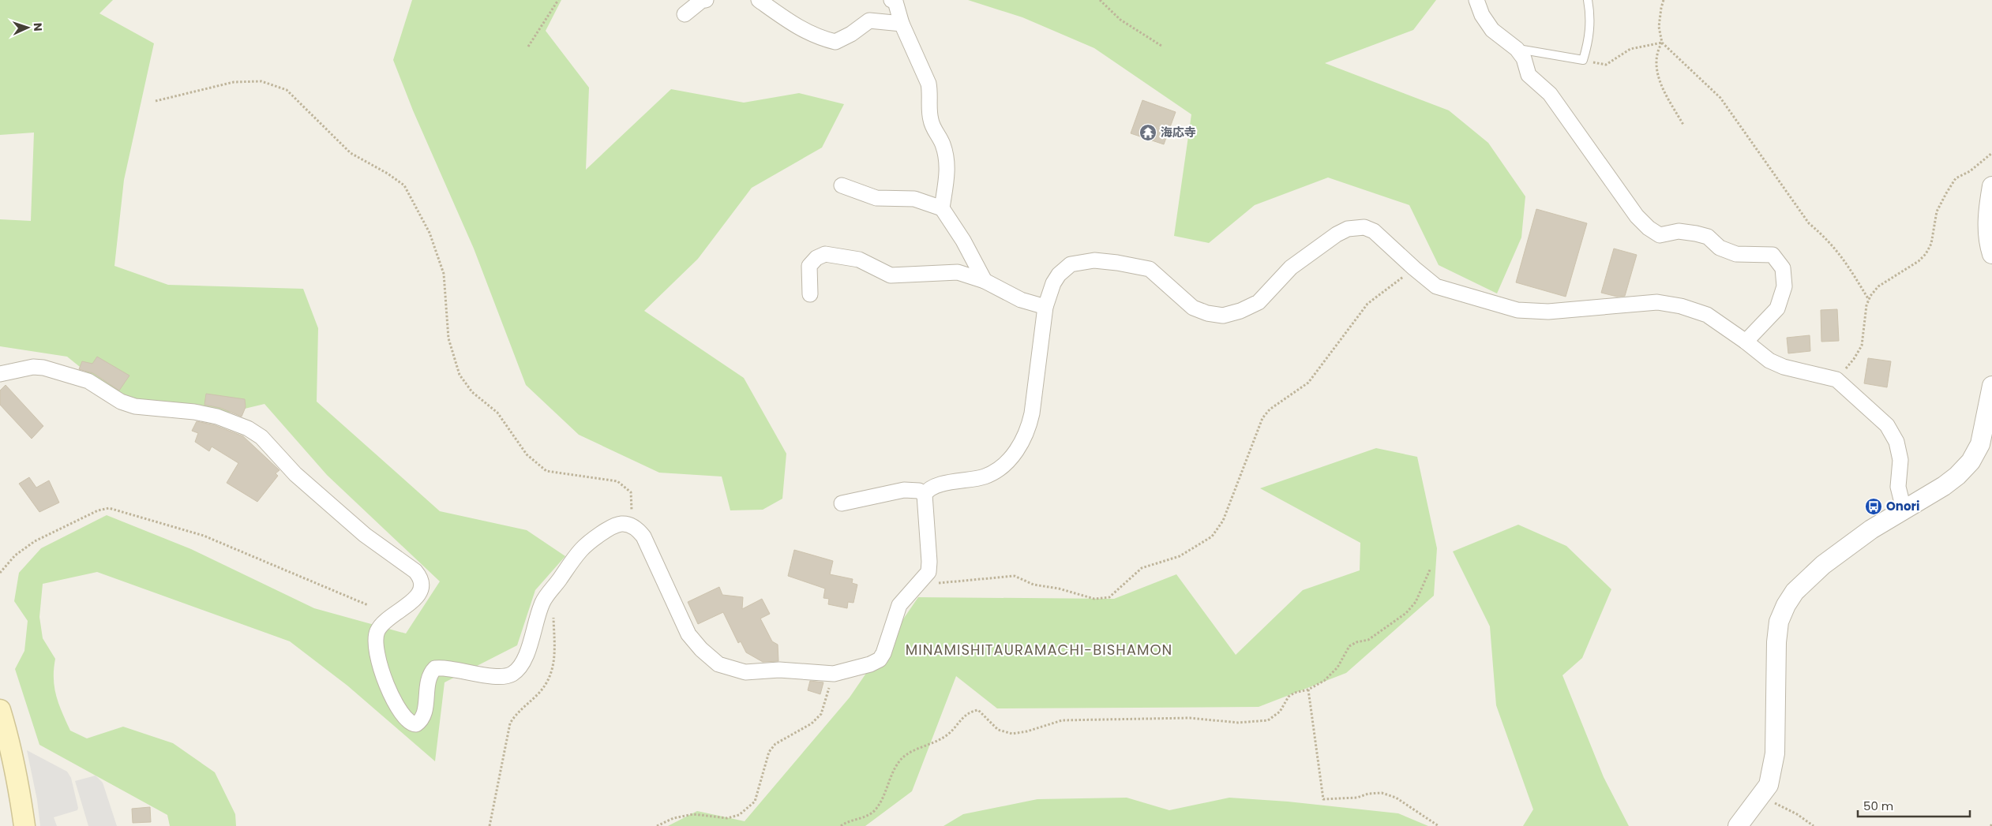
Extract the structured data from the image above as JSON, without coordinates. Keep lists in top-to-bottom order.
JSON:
{
  "districts": ["MINAMISHITAURAMACHI-BISHAMON"],
  "places": {
    "temple": ["海応寺"],
    "bus stop": ["Onori"]
  },
  "scale_bar": "50 m",
  "north": "right"
}
